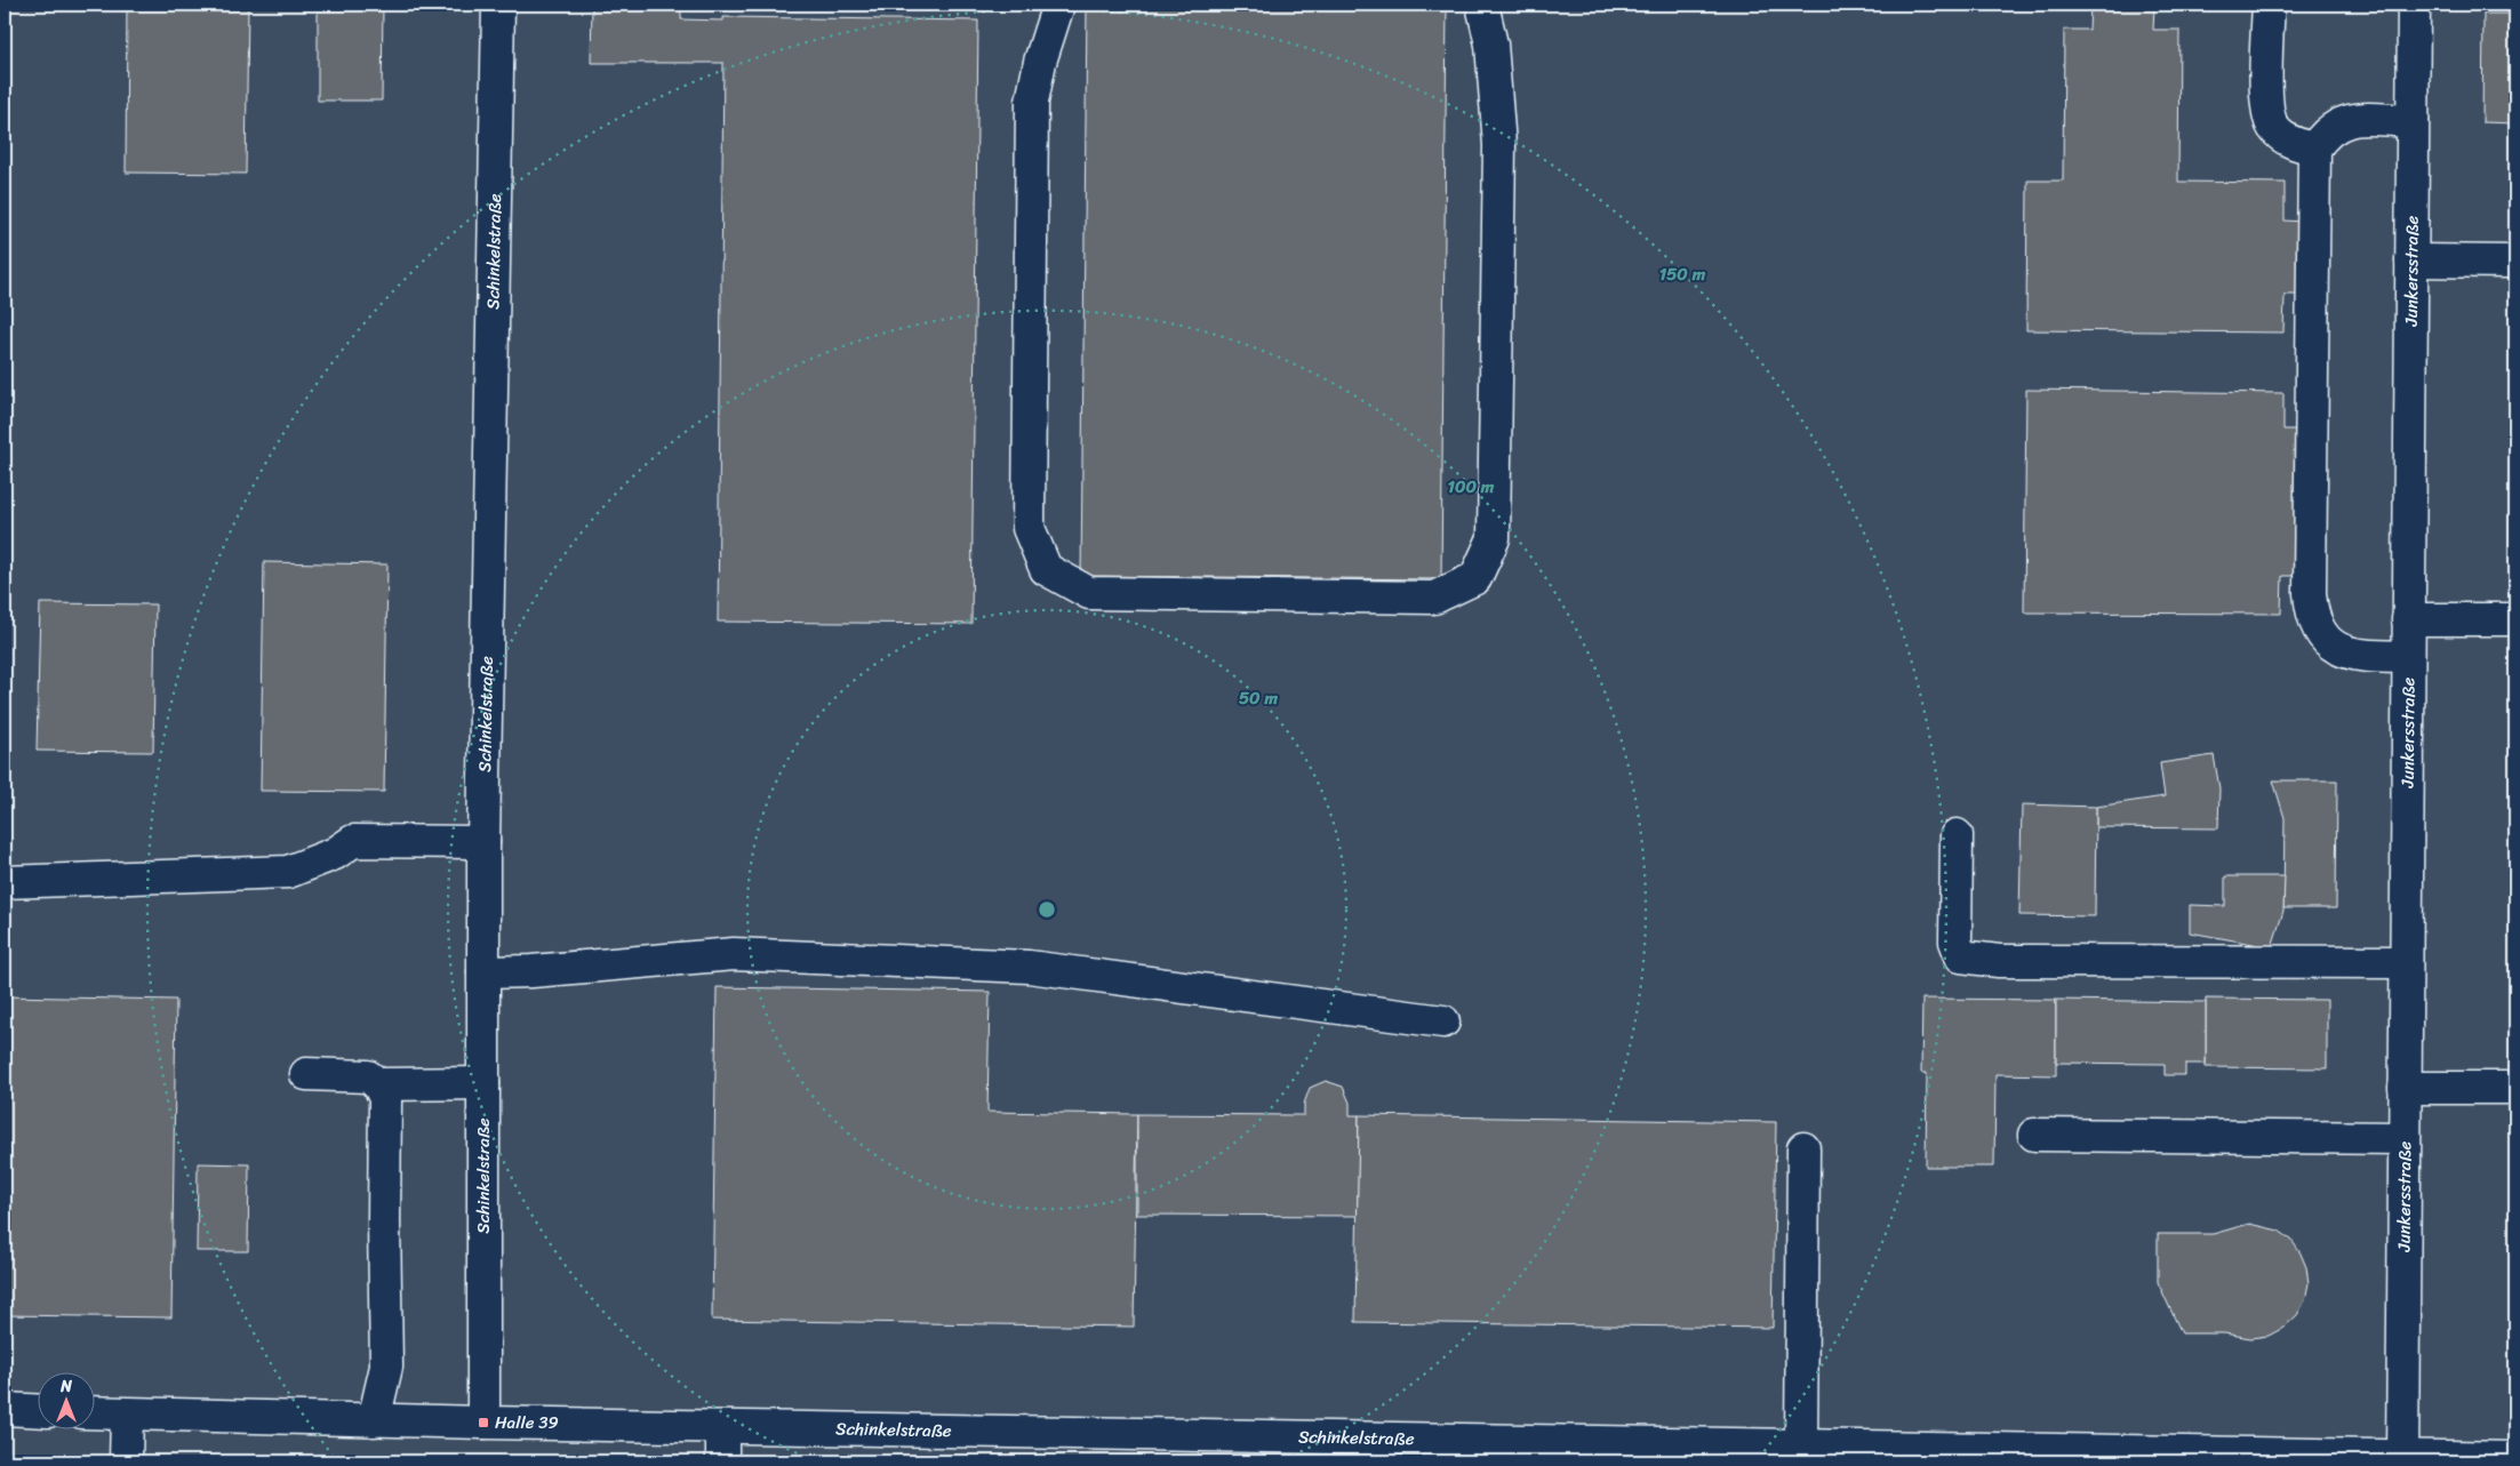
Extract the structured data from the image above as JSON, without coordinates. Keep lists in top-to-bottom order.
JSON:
{
  "streets": {
    "street": ["Schinkelstraße", "Junkersstraße"]
  },
  "crossings": [
    ["Schinkelstraße", "Junkersstraße"]
  ],
  "places": {
    "transit": ["Halle 39"]
  },
  "north": "top",
  "rings": ["150 m", "100 m", "50 m"]
}
